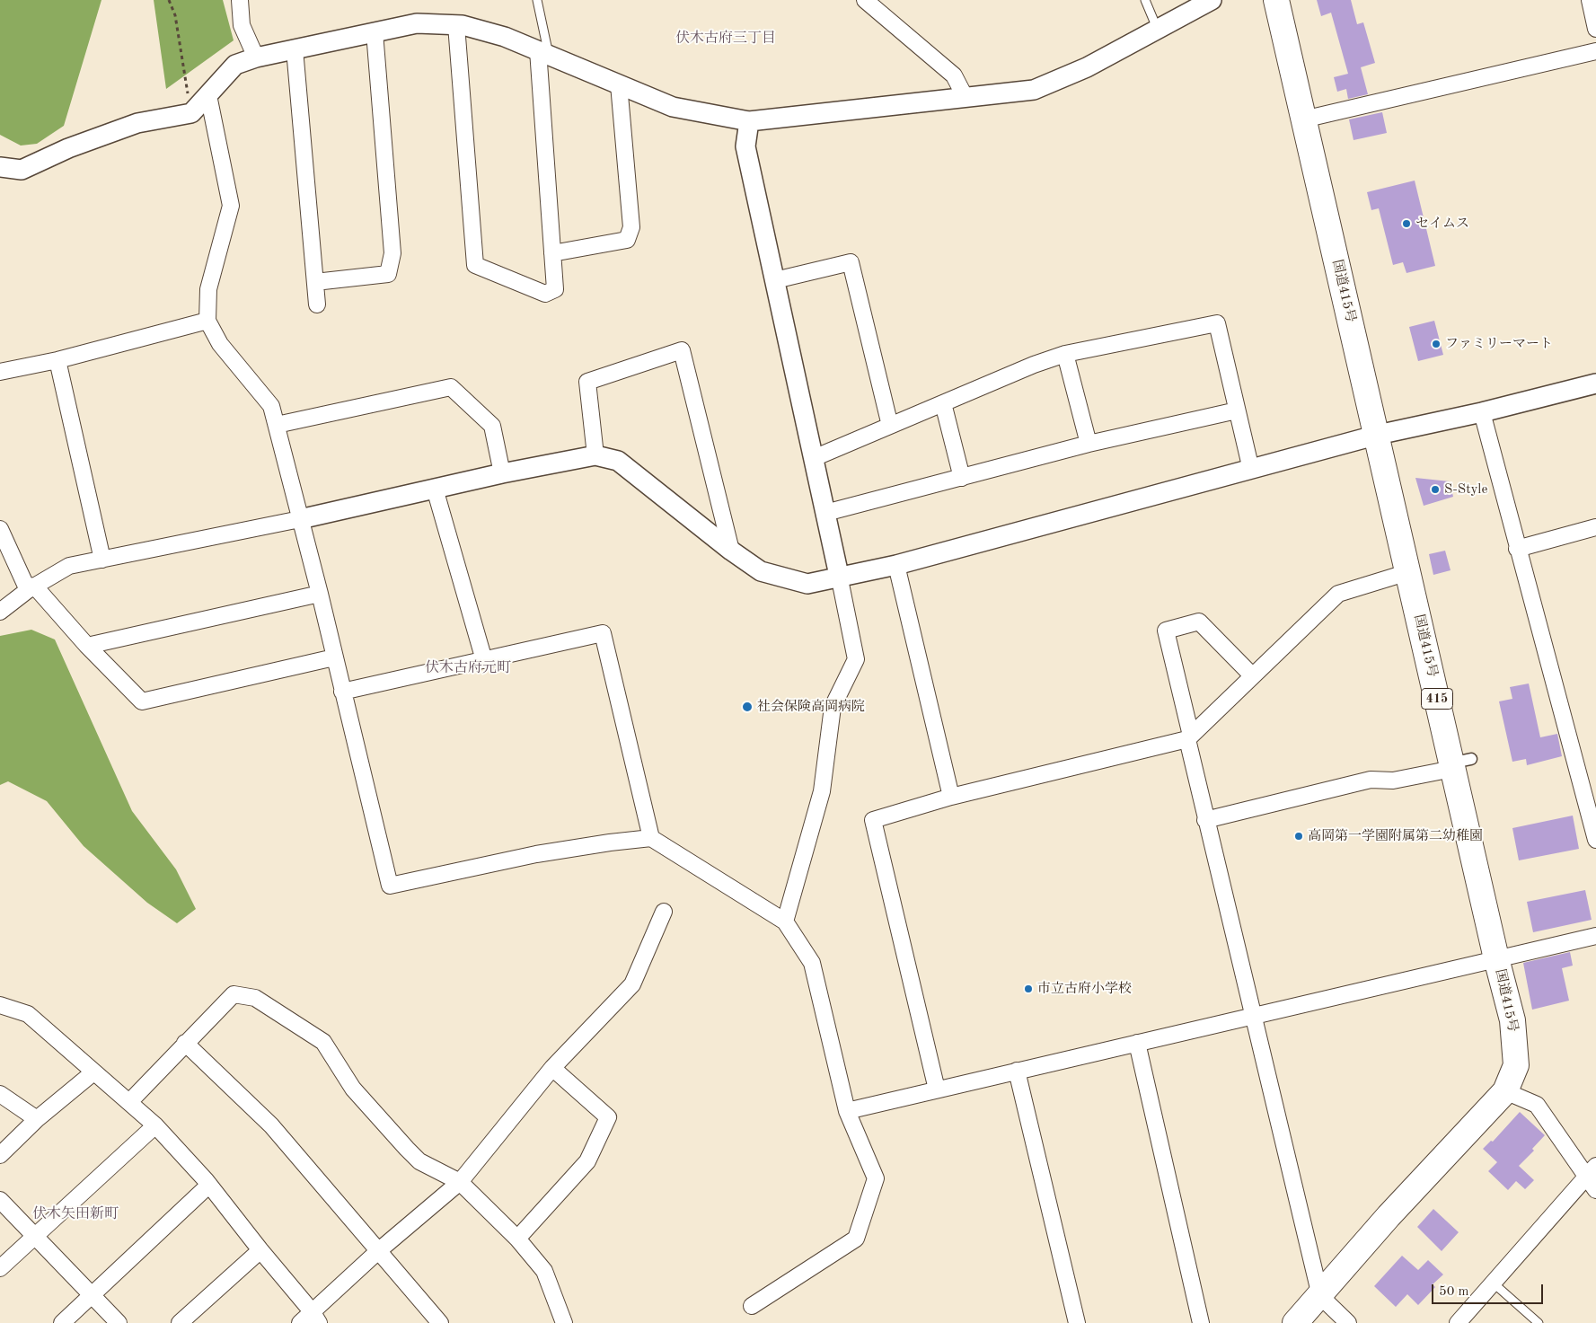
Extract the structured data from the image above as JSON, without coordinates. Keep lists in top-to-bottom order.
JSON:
{
  "streets": {
    "highway": ["国道415号", "415"]
  },
  "districts": ["伏木古府三丁目", "伏木古府元町", "伏木矢田新町"],
  "places": [
    "セイムス",
    "ファミリーマート",
    "S-Style",
    "社会保険高岡病院",
    "高岡第一学園附属第二幼稚園",
    "市立古府小学校"
  ],
  "scale_bar": "50 m"
}
